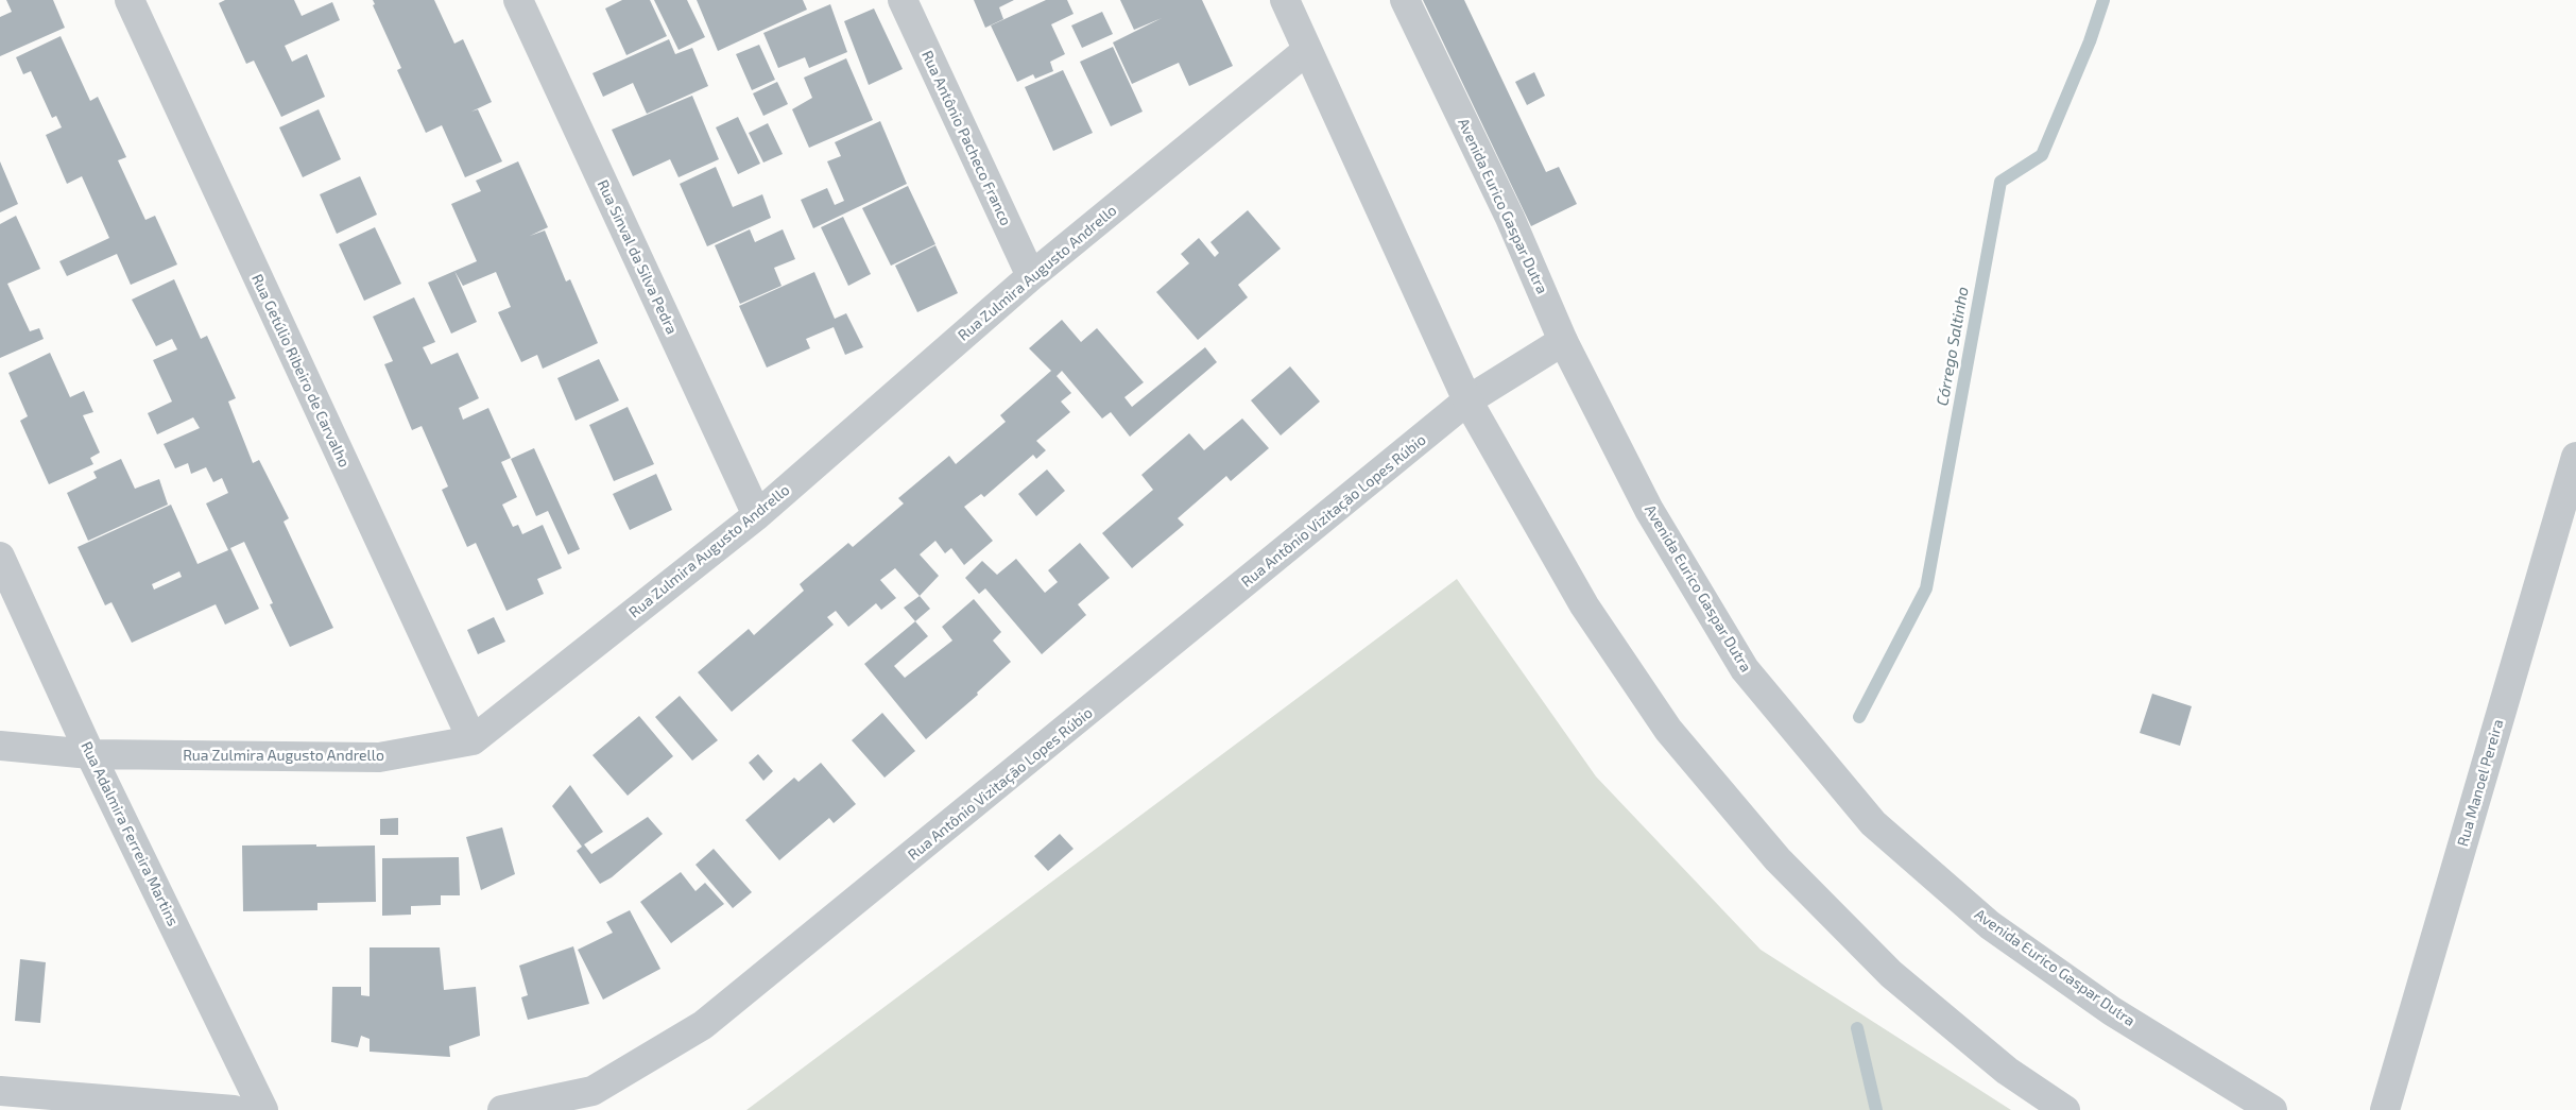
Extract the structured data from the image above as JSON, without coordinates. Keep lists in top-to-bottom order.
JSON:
{
  "streets": {
    "street": [
      "Rua Antônio Pacheco Franco",
      "Avenida Eurico Gaspar Dutra",
      "Rua Sinval da Silva Pedra",
      "Rua Zulmira Augusto Andrello",
      "Rua Getúlio Ribeiro de Carvalho",
      "Rua Antônio Vizitação Lopes Rúbio",
      "Rua Manoel Pereira",
      "Rua Adalmira Ferreira Martins"
    ]
  },
  "crossings": [
    ["Rua Antônio Pacheco Franco", "Rua Zulmira Augusto Andrello"],
    ["Avenida Eurico Gaspar Dutra", "Rua Antônio Vizitação Lopes Rúbio"],
    ["Rua Sinval da Silva Pedra", "Rua Zulmira Augusto Andrello"],
    ["Rua Zulmira Augusto Andrello", "Rua Getúlio Ribeiro de Carvalho"],
    ["Rua Zulmira Augusto Andrello", "Rua Adalmira Ferreira Martins"]
  ],
  "water": ["Córrego Saltinho"]
}
